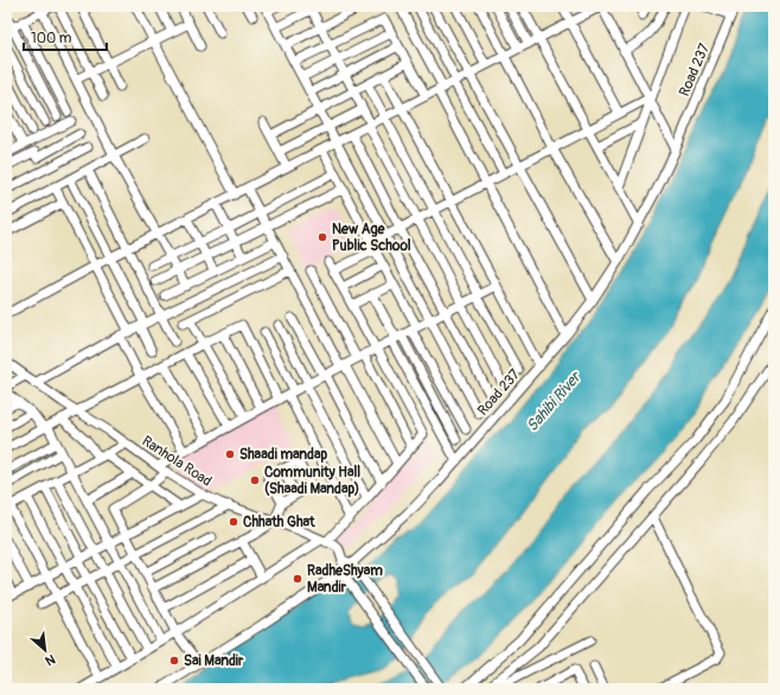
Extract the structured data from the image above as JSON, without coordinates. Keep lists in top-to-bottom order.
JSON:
{
  "streets": {
    "street": ["Road 237", "Ranhola Road"]
  },
  "crossings": [
    ["Road 237", "Ranhola Road"]
  ],
  "water": ["Sahibi River"],
  "places": [
    "New Age Public School",
    "Shaadi mandap",
    "Community Hall (Shaadi Mandap)",
    "Chhath Ghat",
    "RadheShyam Mandir",
    "Sai Mandir"
  ],
  "scale_bar": "100 m",
  "north": "bottom right"
}
